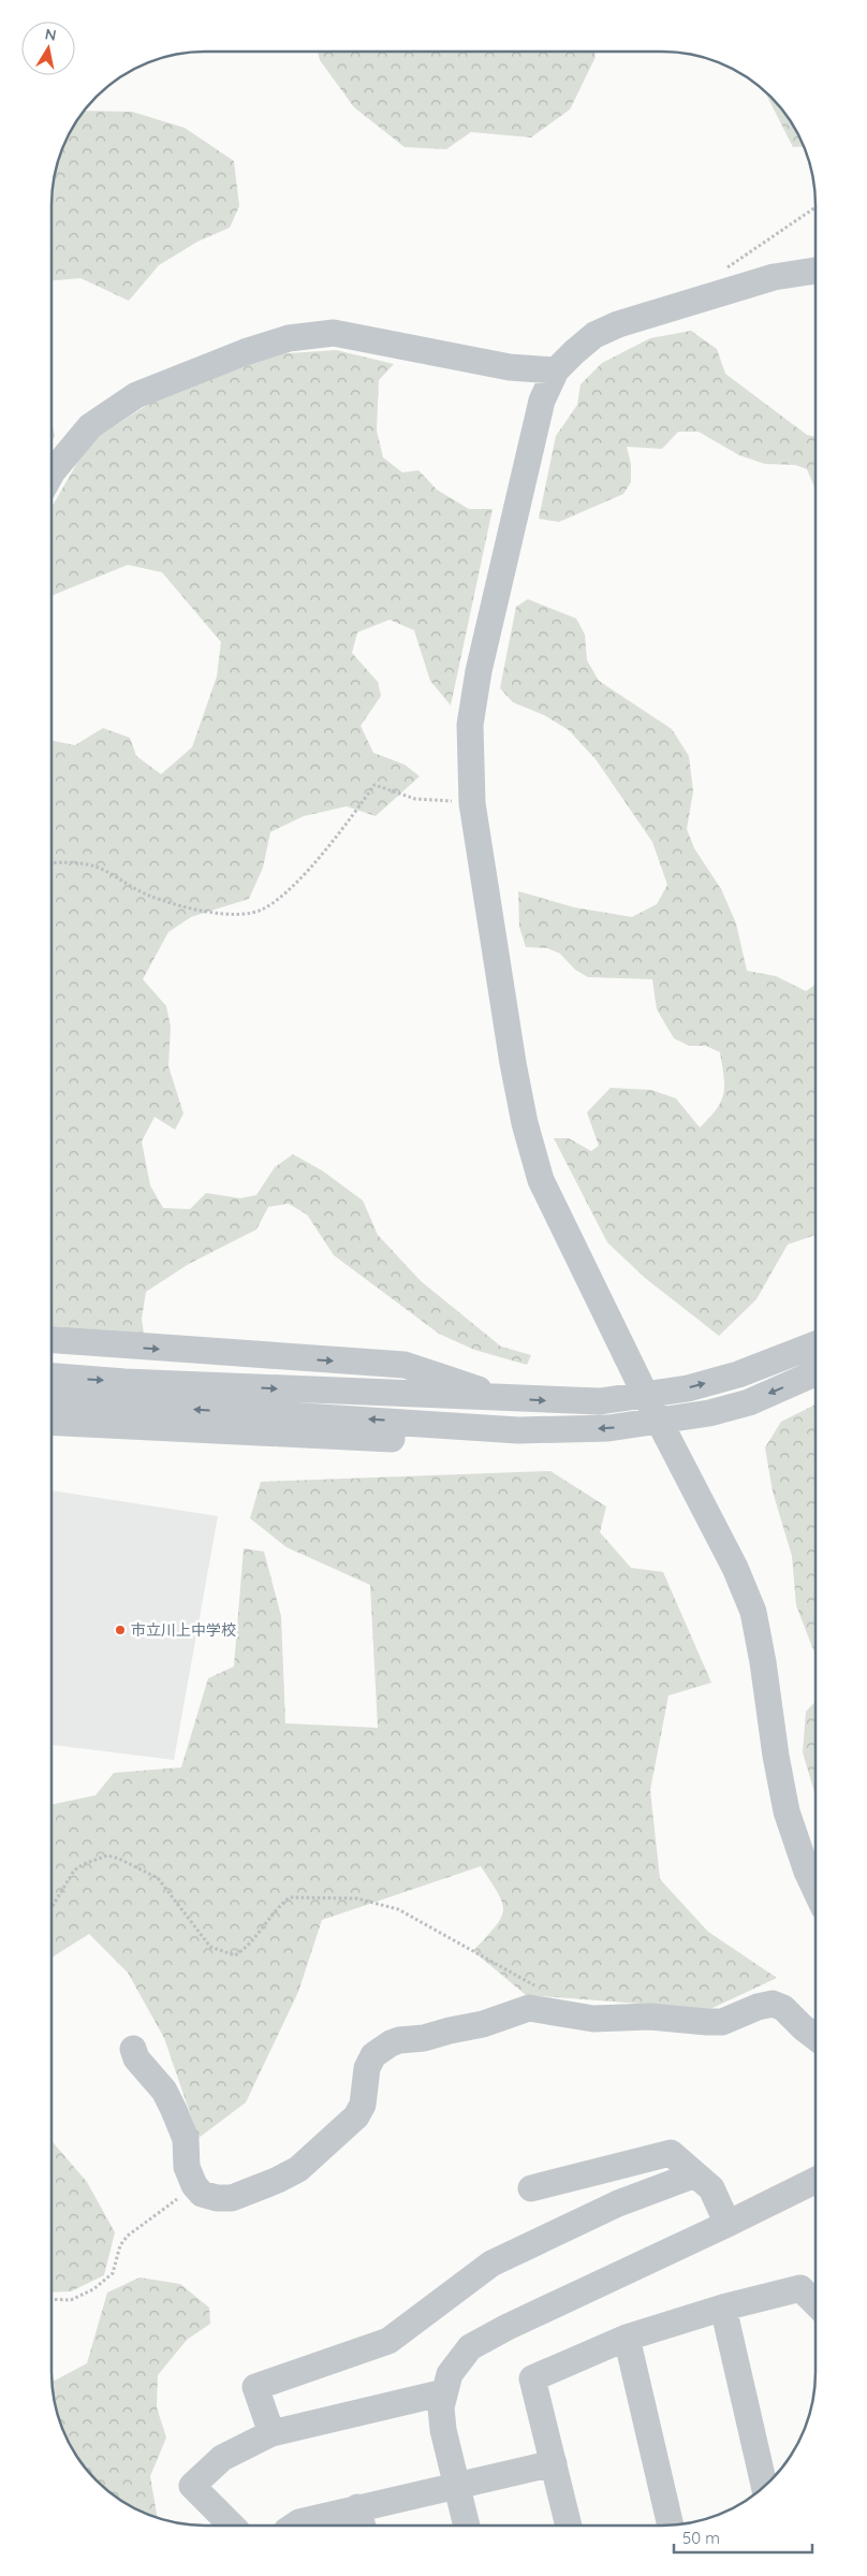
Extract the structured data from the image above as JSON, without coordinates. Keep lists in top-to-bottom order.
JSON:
{
  "places": ["市立川上中学校"],
  "scale_bar": "50 m",
  "north": "top"
}
